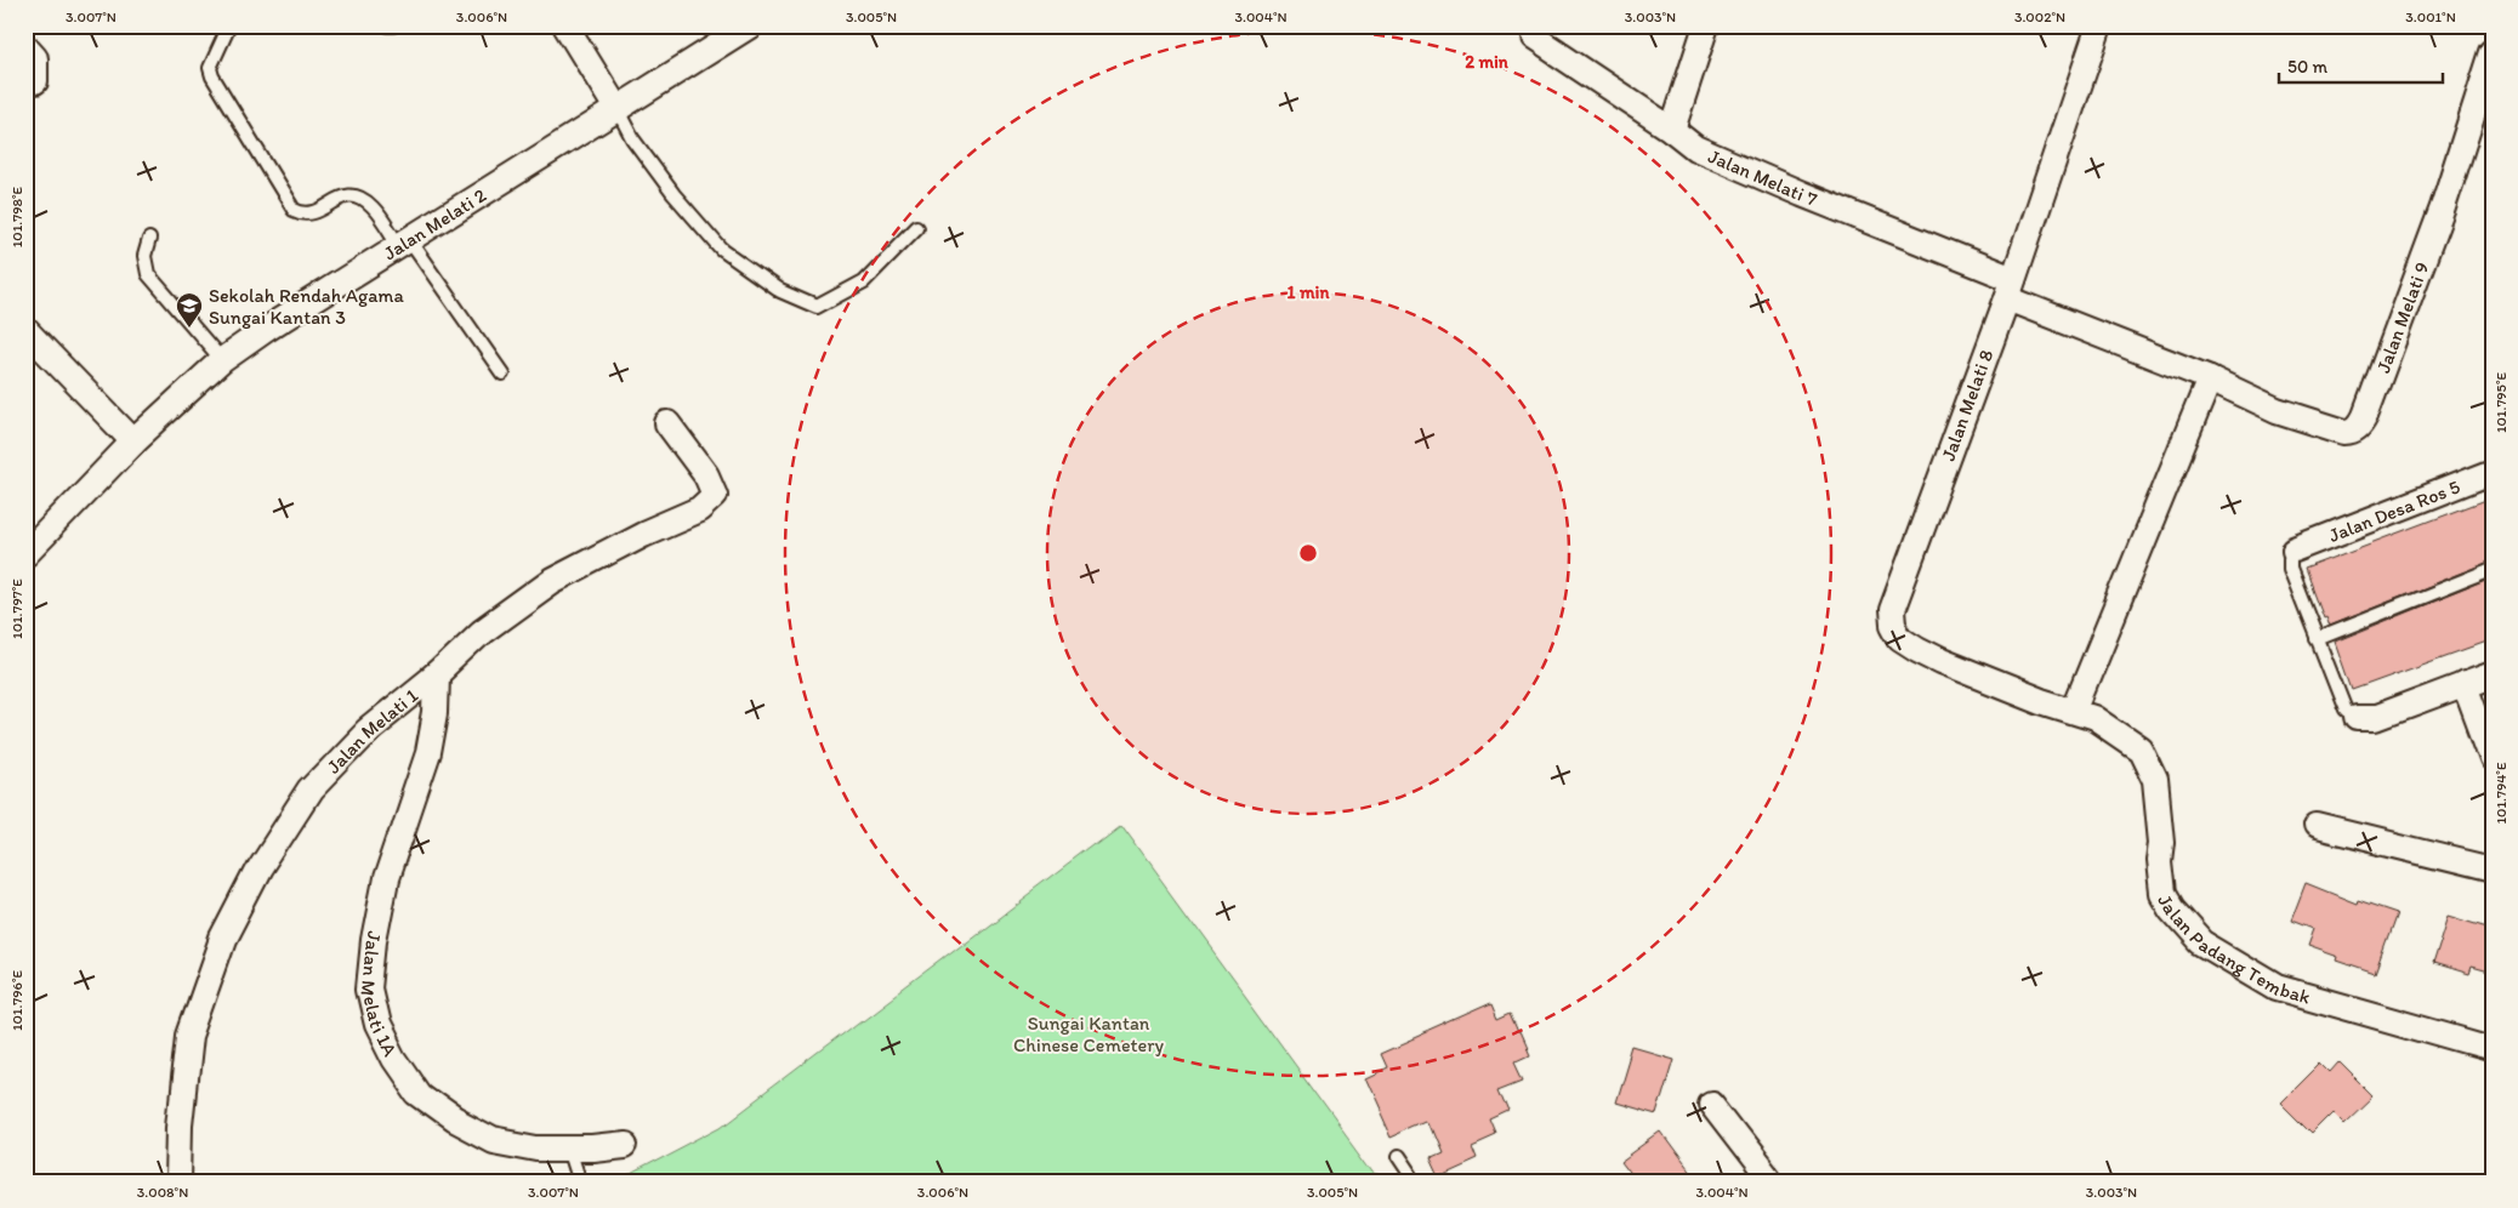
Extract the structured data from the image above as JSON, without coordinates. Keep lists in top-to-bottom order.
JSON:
{
  "streets": {
    "street": [
      "Jalan Melati 7",
      "Jalan Melati 2",
      "Jalan Melati 9",
      "Jalan Melati 8",
      "Jalan Desa Ros 5",
      "Jalan Melati 1",
      "Jalan Padang Tembak",
      "Jalan Melati 1A"
    ]
  },
  "crossings": [
    ["Jalan Melati 7", "Jalan Melati 9"],
    ["Jalan Melati 7", "Jalan Melati 8"],
    ["Jalan Melati 9", "Jalan Melati 8"],
    ["Jalan Melati 8", "Jalan Padang Tembak"],
    ["Jalan Melati 1", "Jalan Melati 1A"]
  ],
  "parks": ["Sungai Kantan Chinese Cemetery"],
  "places": {
    "school or university": ["Sekolah Rendah Agama Sungai Kantan 3"]
  },
  "scale_bar": "50 m",
  "coordinates": [
    "3.007°N",
    "3.006°N",
    "3.005°N",
    "3.004°N",
    "3.003°N",
    "3.002°N",
    "3.001°N",
    "101.798°E",
    "101.795°E",
    "101.797°E",
    "101.794°E",
    "101.796°E",
    "3.008°N"
  ],
  "rings": ["2 min", "1 min"]
}
